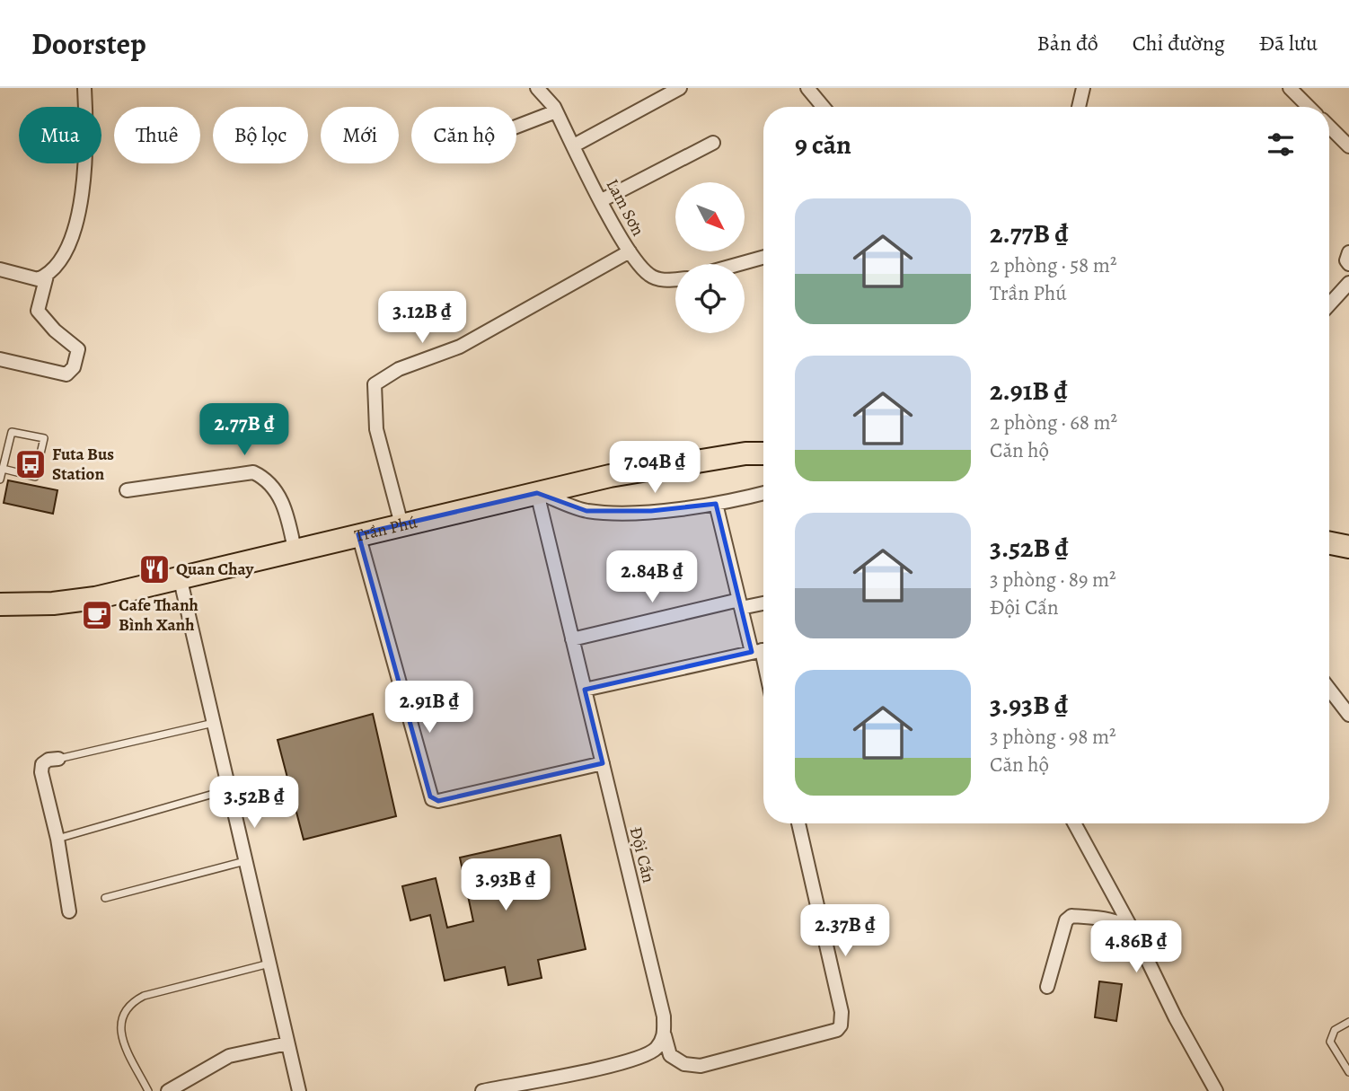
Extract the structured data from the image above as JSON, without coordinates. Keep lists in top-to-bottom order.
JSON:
{
  "streets": {
    "highway": ["Trần Phú"],
    "street": ["Lam Sơn", "Đội Cấn"]
  },
  "crossings": [
    ["Trần Phú", "Đội Cấn"]
  ],
  "places": {
    "bus stop": ["Futa Bus Station"],
    "restaurant": ["Quan Chay"],
    "cafe": ["Cafe Thanh Bình Xanh"]
  },
  "north": "bottom right",
  "page": {
    "header": "Doorstep",
    "nav": ["Bản đồ", "Chỉ đường", "Đã lưu"],
    "chip": [
      "Mua",
      "Thuê",
      "Bộ lọc",
      "Mới",
      "Căn hộ"
    ],
    "heading": "9 căn",
    "list": [
      {
        "name": "2.77B ₫",
        "note": "2 phòng · 58 m² · Trần Phú"
      },
      {
        "name": "2.91B ₫",
        "note": "2 phòng · 68 m² · Căn hộ"
      },
      {
        "name": "3.52B ₫",
        "note": "3 phòng · 89 m² · Đội Cấn"
      },
      {
        "name": "3.93B ₫",
        "note": "3 phòng · 98 m² · Căn hộ"
      }
    ],
    "price": [
      "3.12B ₫",
      "2.77B ₫",
      "7.04B ₫",
      "2.84B ₫",
      "2.91B ₫",
      "3.52B ₫",
      "3.93B ₫",
      "2.37B ₫",
      "4.86B ₫"
    ]
  }
}
